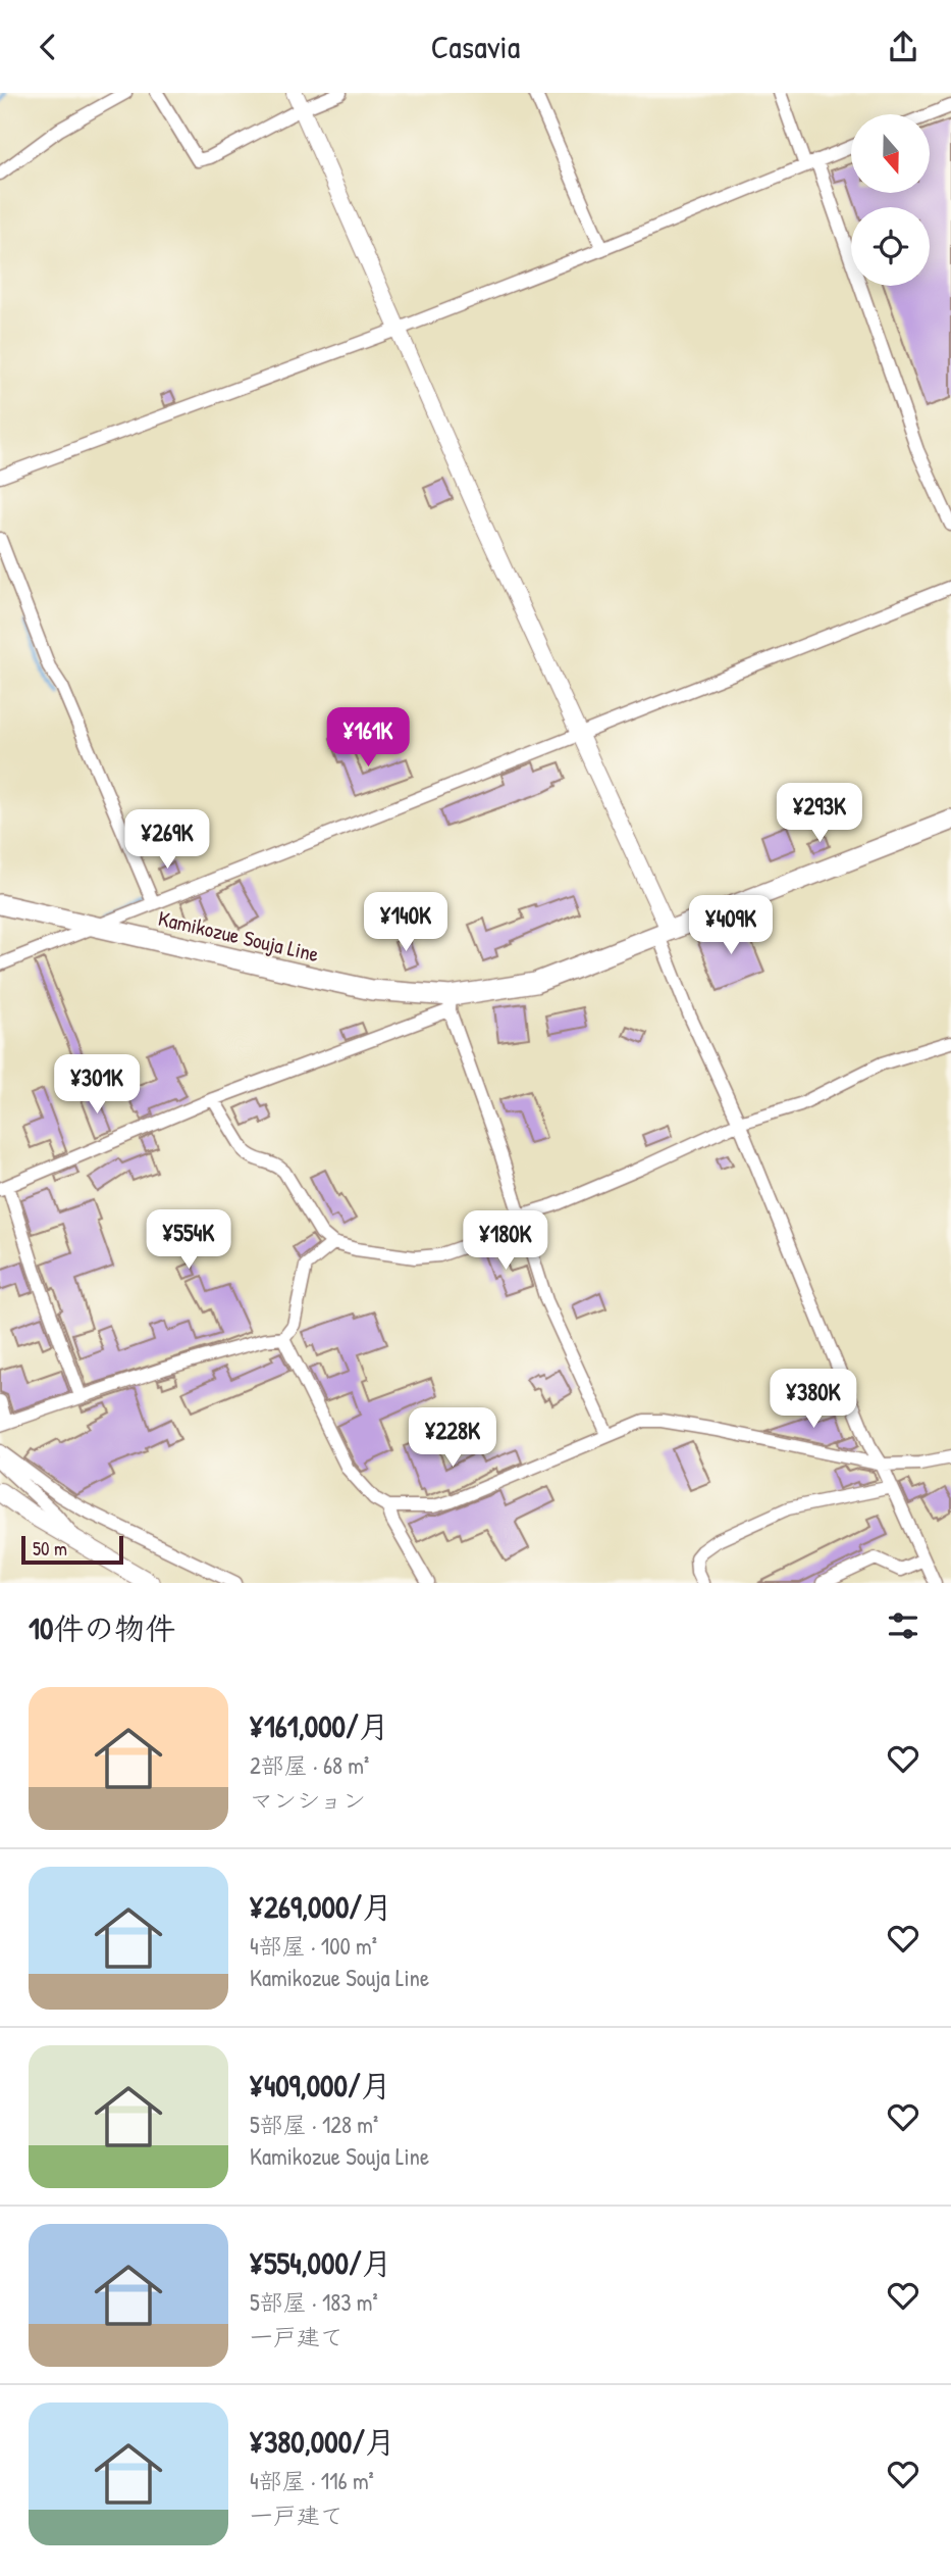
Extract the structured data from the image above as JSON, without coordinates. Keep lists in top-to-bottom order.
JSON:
{
  "streets": {
    "main road": ["Kamikozue Souja Line"]
  },
  "scale_bar": "50 m",
  "north": "bottom",
  "page": {
    "header": "Casavia",
    "price": [
      "¥161K",
      "¥293K",
      "¥269K",
      "¥140K",
      "¥409K",
      "¥301K",
      "¥554K",
      "¥180K",
      "¥380K",
      "¥228K"
    ],
    "scale": "50 m",
    "heading": "10件の物件",
    "list": [
      {
        "name": "¥161,000/月",
        "note": "2部屋 · 68 m² · マンション"
      },
      {
        "name": "¥269,000/月",
        "note": "4部屋 · 100 m² · Kamikozue Souja Line"
      },
      {
        "name": "¥409,000/月",
        "note": "5部屋 · 128 m² · Kamikozue Souja Line"
      },
      {
        "name": "¥554,000/月",
        "note": "5部屋 · 183 m² · 一戸建て"
      },
      {
        "name": "¥380,000/月",
        "note": "4部屋 · 116 m² · 一戸建て"
      }
    ]
  }
}
